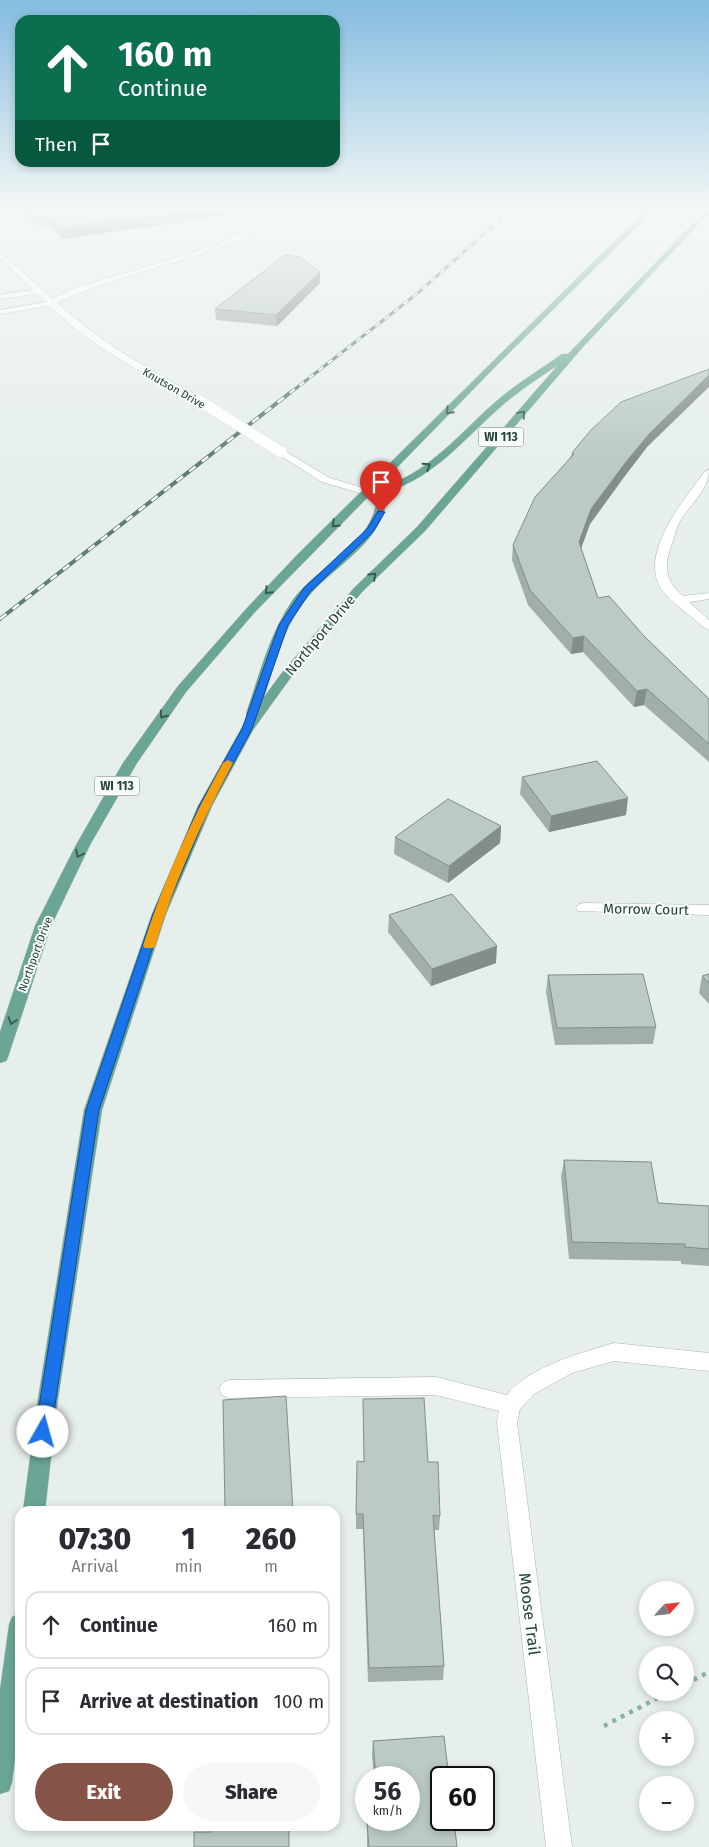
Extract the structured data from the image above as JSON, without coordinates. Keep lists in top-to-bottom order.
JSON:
{
  "streets": {
    "main road": ["WI 113", "Northport Drive"],
    "street": ["Knutson Drive", "Morrow Court", "Moose Trail"]
  },
  "crossings": [
    ["Knutson Drive", "Northport Drive"]
  ],
  "north": "top right",
  "page": {
    "turn": ["160 m", "Continue"],
    "then": "Then",
    "eta": [
      "07:30",
      "Arrival",
      "1",
      "min",
      "260",
      "m"
    ],
    "map_buttons": ["+", "−"],
    "list": [
      {
        "name": "Continue",
        "value": "160 m"
      },
      {
        "name": "Arrive at destination",
        "value": "100 m"
      }
    ],
    "buttons": ["Exit", "Share"],
    "speed": "56 km/h",
    "limit": "60"
  }
}
